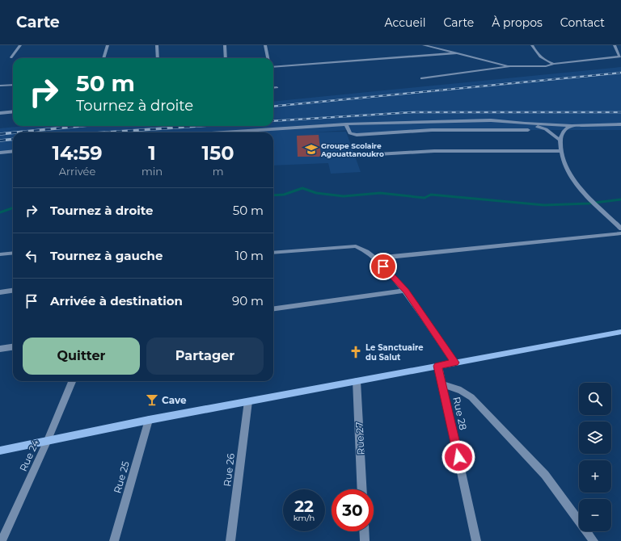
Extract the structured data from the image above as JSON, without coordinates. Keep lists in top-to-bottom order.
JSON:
{
  "streets": {
    "street": [
      "Rue 28",
      "Rue 27",
      "Rue 24",
      "Rue 26",
      "Rue 25"
    ]
  },
  "places": {
    "school or university": ["Groupe Scolaire Agouattanoukro"],
    "church": ["Le Sanctuaire du Salut"],
    "bar": ["Cave"]
  },
  "page": {
    "header": "Carte",
    "nav": [
      "Accueil",
      "Carte",
      "À propos",
      "Contact"
    ],
    "turn": ["50 m", "Tournez à droite"],
    "eta": [
      "14:59",
      "Arrivée",
      "1",
      "min",
      "150",
      "m"
    ],
    "list": [
      {
        "name": "Tournez à droite",
        "value": "50 m"
      },
      {
        "name": "Tournez à gauche",
        "value": "10 m"
      },
      {
        "name": "Arrivée à destination",
        "value": "90 m"
      }
    ],
    "buttons": ["Quitter", "Partager"],
    "map_buttons": ["+", "−"],
    "speed": "22 km/h",
    "limit": "30"
  }
}
